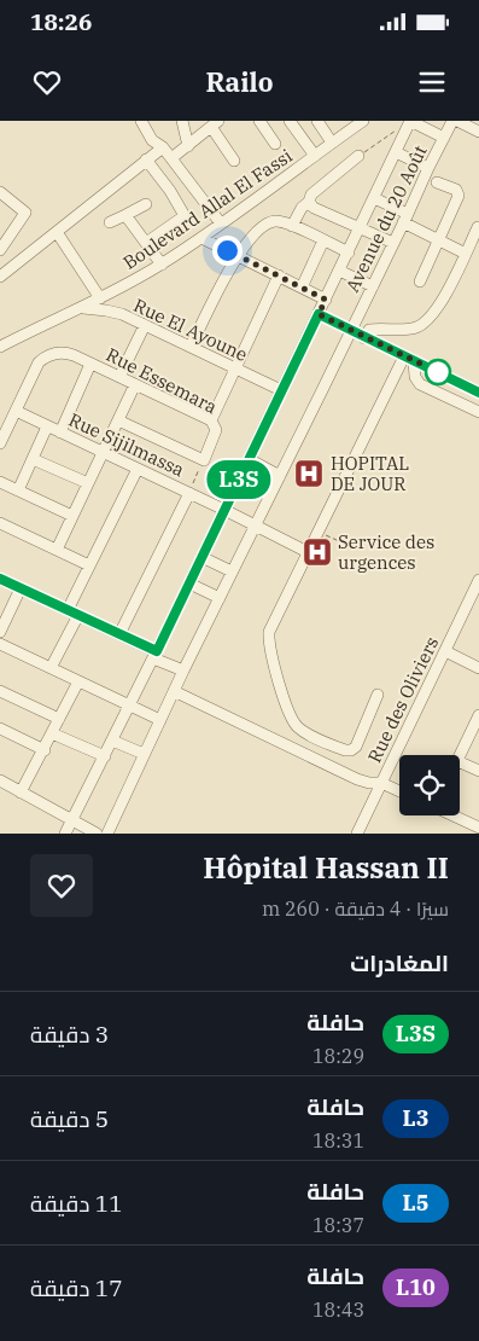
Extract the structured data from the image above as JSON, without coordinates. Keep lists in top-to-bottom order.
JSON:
{
  "streets": {
    "street": [
      "Boulevard Allal El Fassi",
      "Avenue du 20 Août",
      "Rue El Ayoune",
      "Rue Essemara",
      "Rue Sijilmassa",
      "Rue des Oliviers"
    ]
  },
  "crossings": [
    ["Boulevard Allal El Fassi", "Rue El Ayoune"],
    ["Avenue du 20 Août", "Rue Sijilmassa"],
    ["Rue Essemara", "Rue Sijilmassa"]
  ],
  "places": {
    "hospital": ["HOPITAL DE JOUR", "Service des urgences"]
  },
  "lines": ["bus line L3S"],
  "page": {
    "status": "18:26",
    "header": "Railo",
    "on_map": "L3S",
    "heading": [
      ["Hôpital Hassan II", "سيرًا · 4 دقيقة · 260 m"],
      "المغادرات"
    ],
    "list": [
      {
        "mark": "L3S",
        "name": "حافلة",
        "note": "18:29",
        "value": "3 دقيقة"
      },
      {
        "mark": "L3",
        "name": "حافلة",
        "note": "18:31",
        "value": "5 دقيقة"
      },
      {
        "mark": "L5",
        "name": "حافلة",
        "note": "18:37",
        "value": "11 دقيقة"
      },
      {
        "mark": "L10",
        "name": "حافلة",
        "note": "18:43",
        "value": "17 دقيقة"
      }
    ]
  }
}
